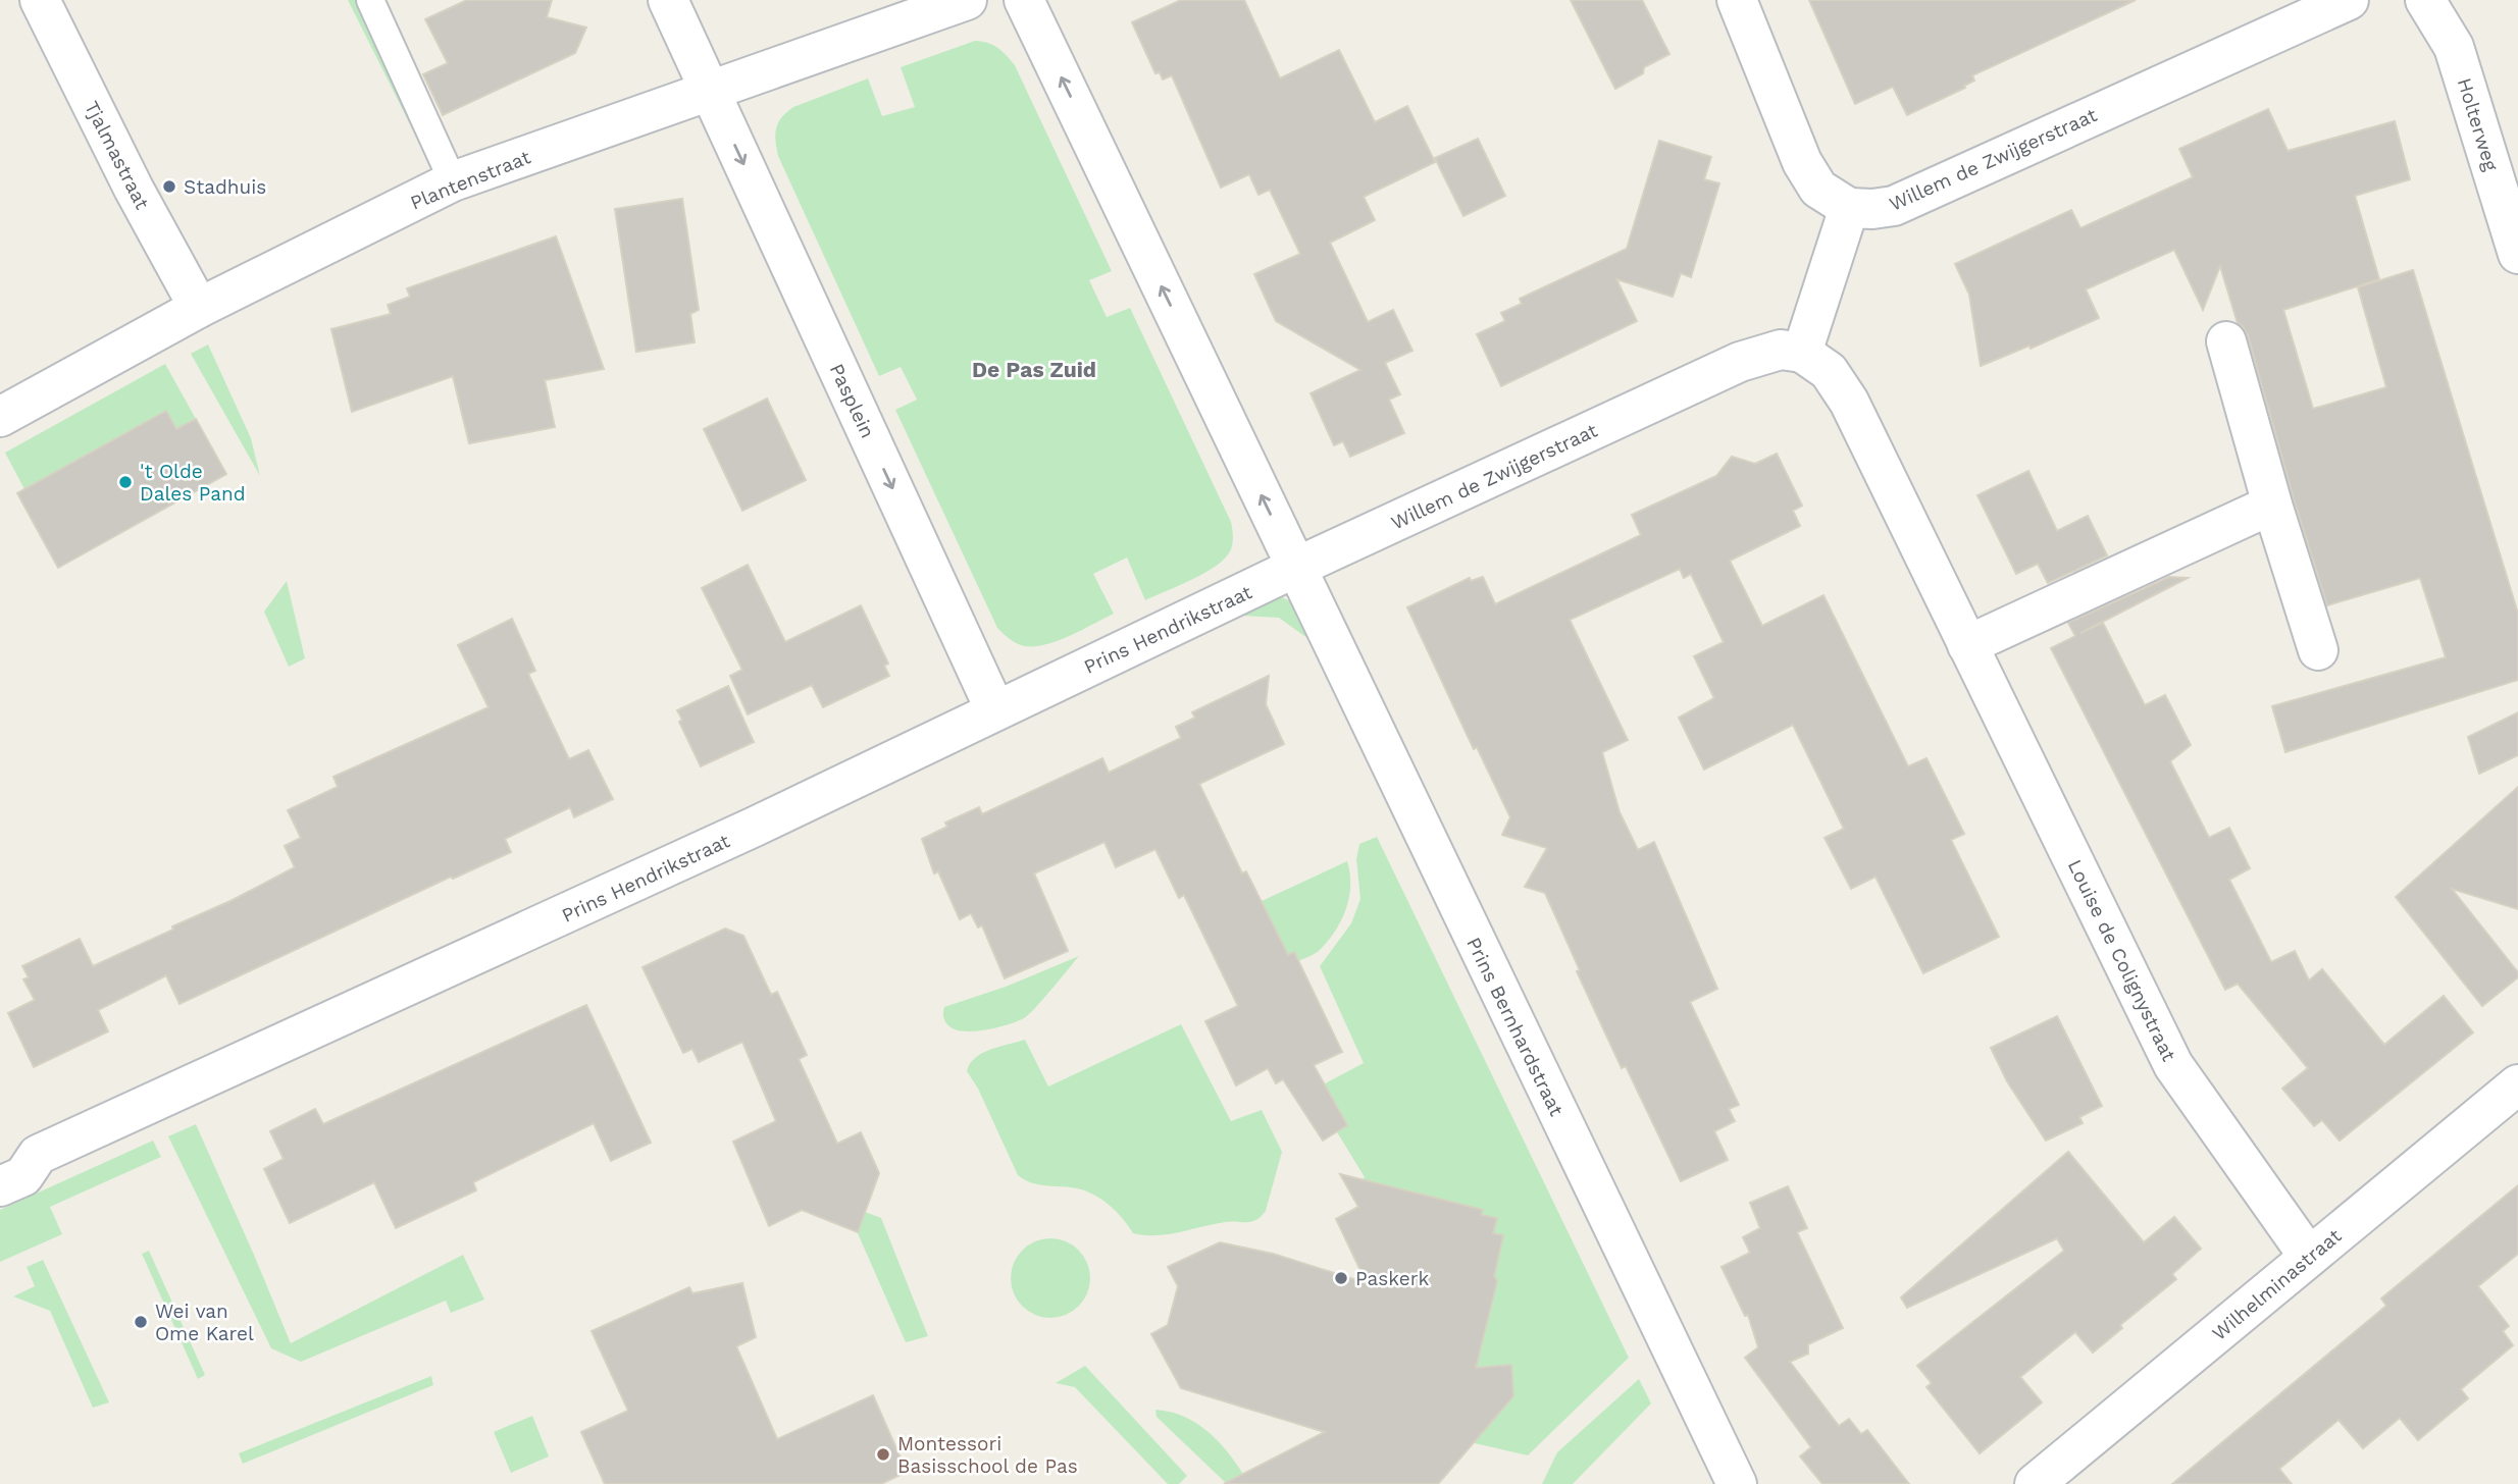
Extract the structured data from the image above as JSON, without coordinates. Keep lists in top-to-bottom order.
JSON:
{
  "streets": {
    "street": [
      "Holterweg",
      "Tjalmastraat",
      "Willem de Zwijgerstraat",
      "Plantenstraat",
      "Pasplein",
      "Prins Hendrikstraat",
      "Louise de Colignystraat",
      "Prins Bernhardstraat",
      "Wilhelminastraat"
    ]
  },
  "crossings": [
    ["Tjalmastraat", "Plantenstraat"],
    ["Willem de Zwijgerstraat", "Prins Hendrikstraat"],
    ["Willem de Zwijgerstraat", "Louise de Colignystraat"],
    ["Willem de Zwijgerstraat", "Prins Bernhardstraat"],
    ["Plantenstraat", "Pasplein"],
    ["Pasplein", "Prins Hendrikstraat"],
    ["Prins Hendrikstraat", "Prins Bernhardstraat"],
    ["Louise de Colignystraat", "Wilhelminastraat"]
  ],
  "districts": ["De Pas Zuid"],
  "places": [
    "Stadhuis",
    "'t Olde Dales Pand",
    "Paskerk",
    "Wei van Ome Karel",
    "Montessori Basisschool de Pas"
  ]
}
